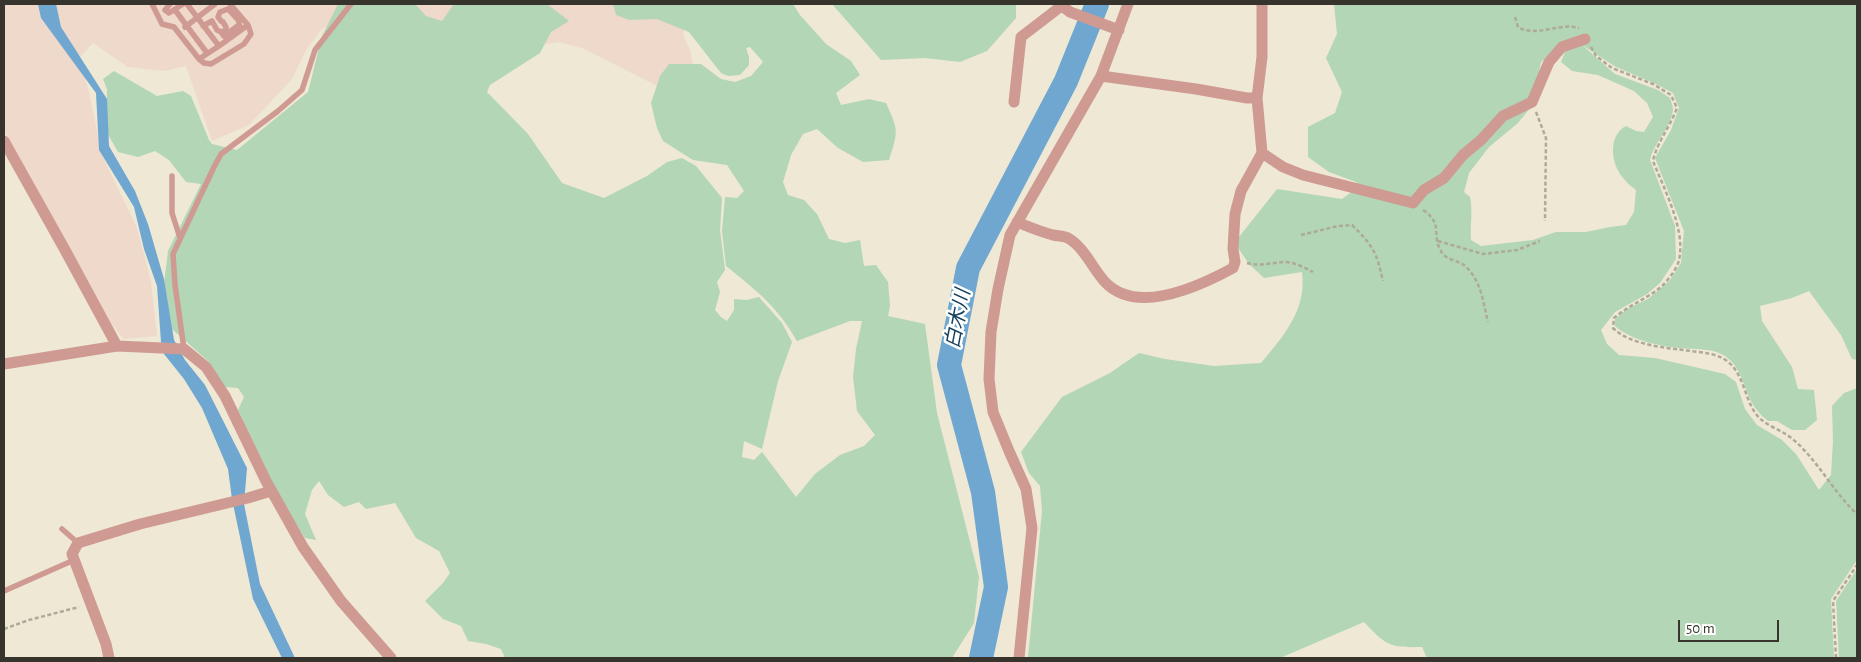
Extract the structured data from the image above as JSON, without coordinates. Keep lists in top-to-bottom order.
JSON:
{
  "water": ["白木川"],
  "scale_bar": "50 m"
}
